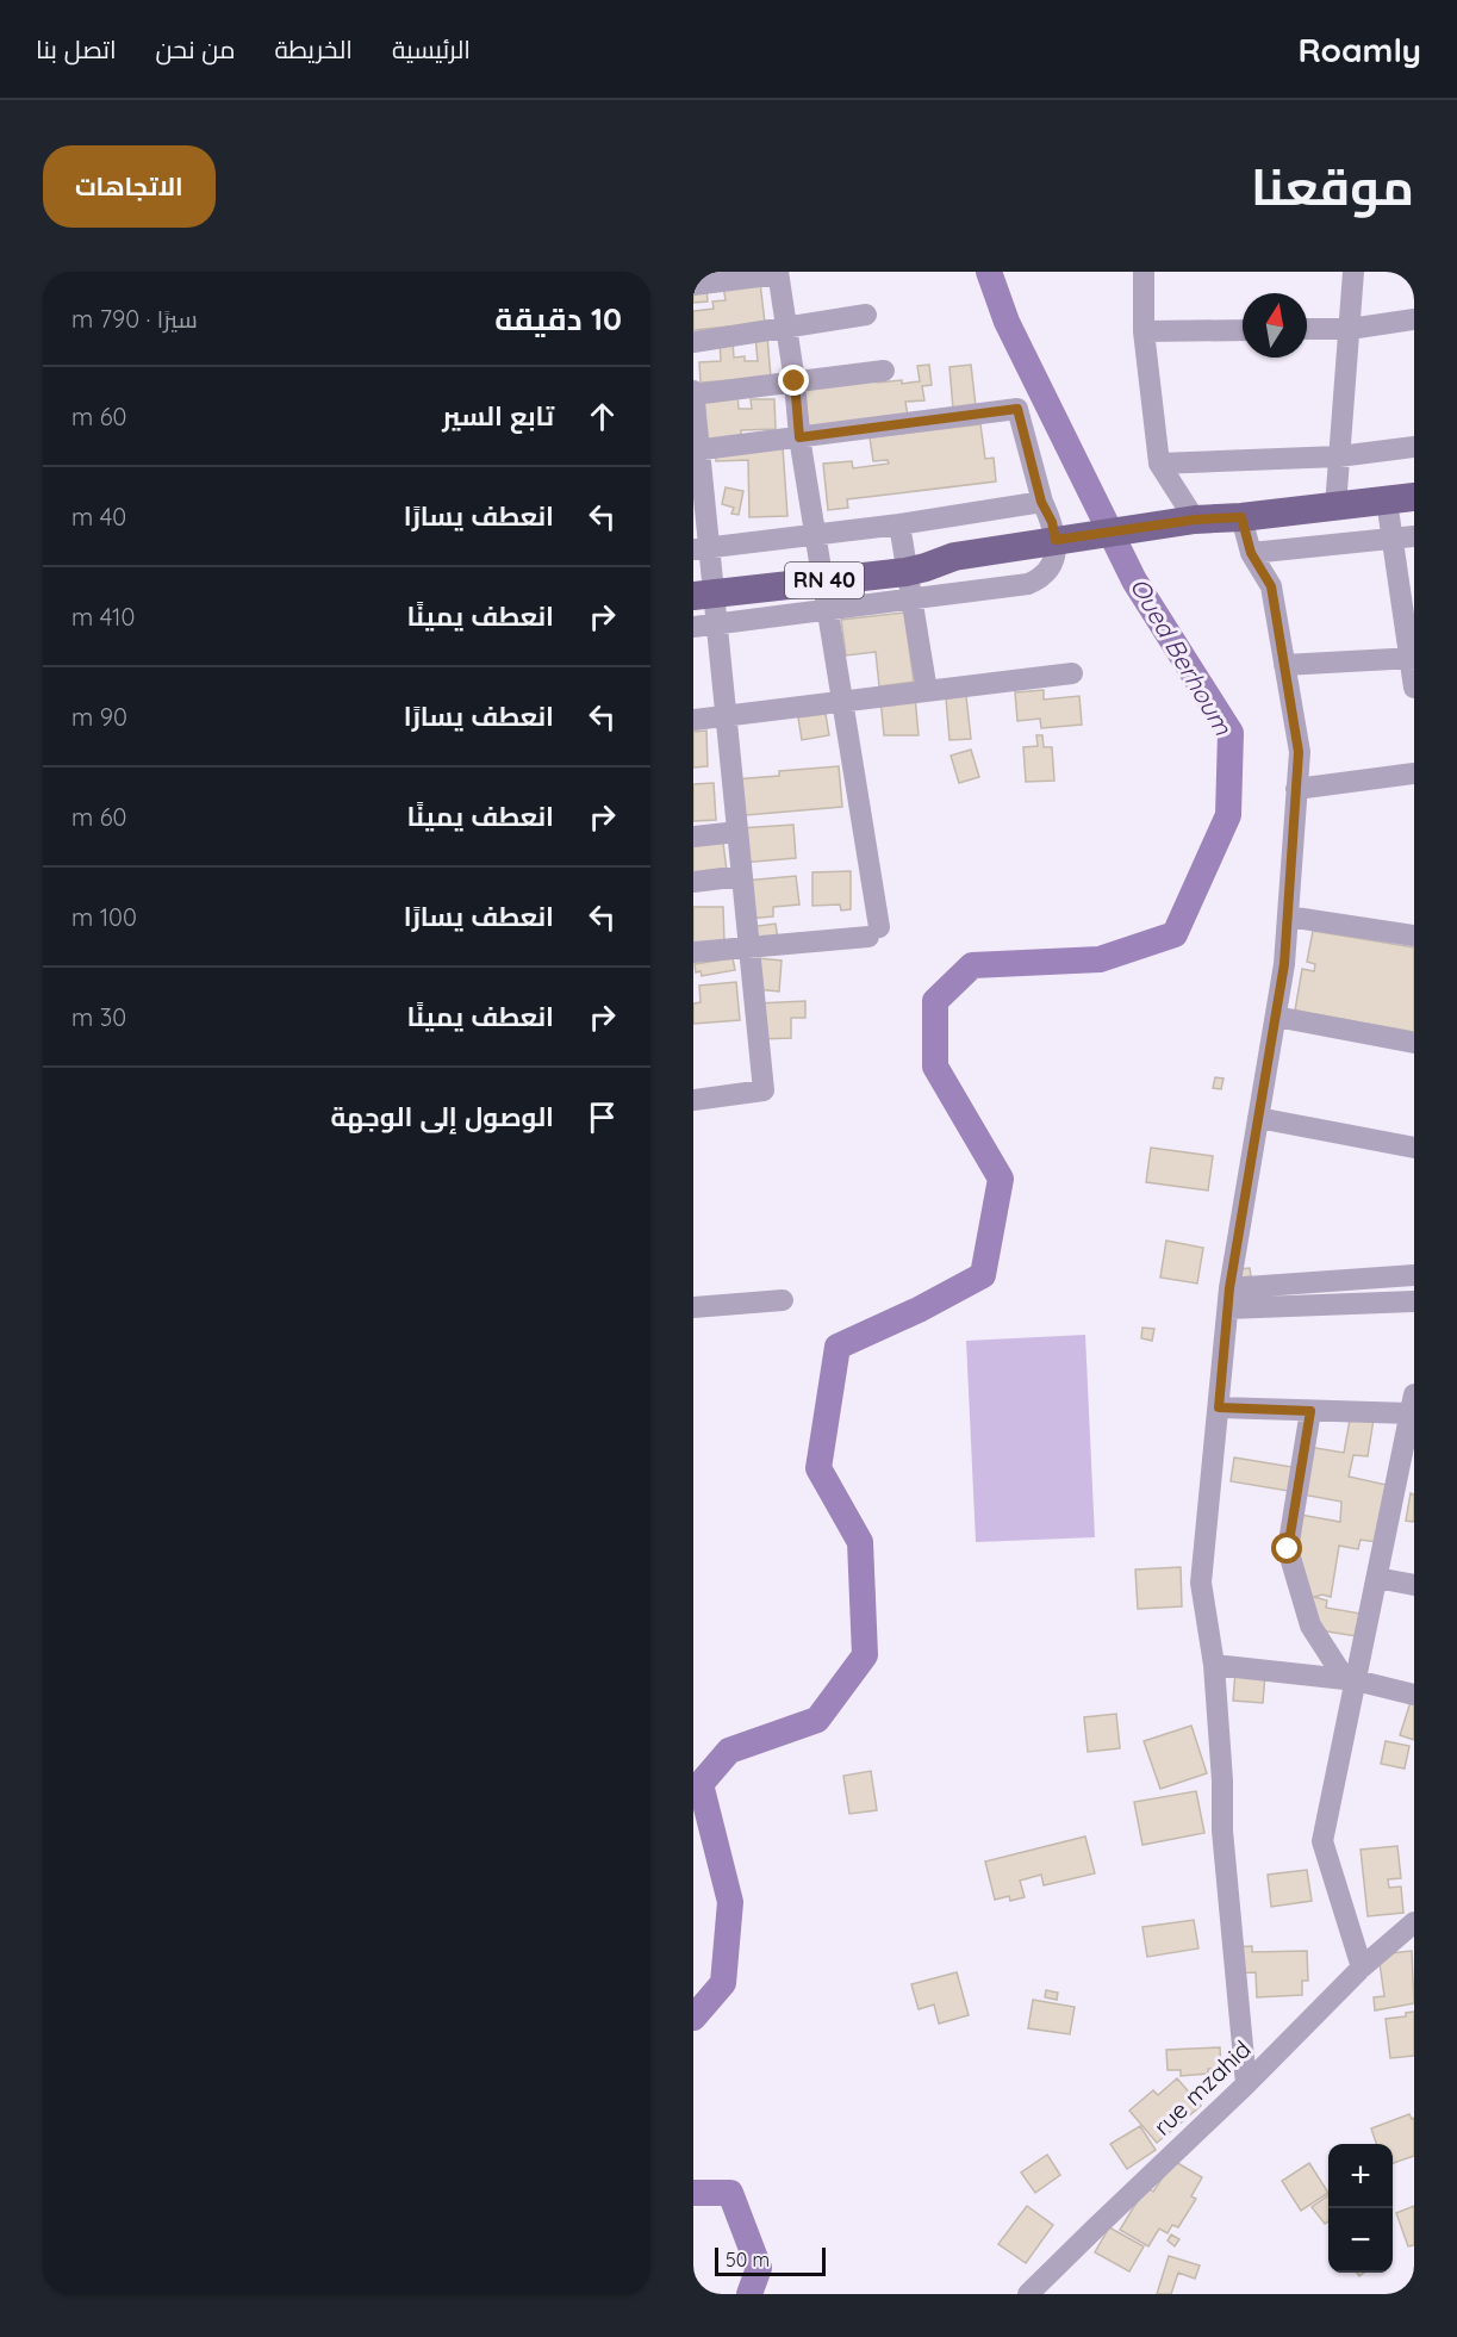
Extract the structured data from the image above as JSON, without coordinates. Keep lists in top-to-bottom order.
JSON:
{
  "streets": {
    "main road": ["RN 40"],
    "street": ["rue mzahid"]
  },
  "water": ["Oued Berhoum"],
  "scale_bar": "50 m",
  "north": "top",
  "page": {
    "header": "Roamly",
    "nav": [
      "الرئيسية",
      "الخريطة",
      "من نحن",
      "اتصل بنا"
    ],
    "title": "موقعنا",
    "buttons": "الاتجاهات",
    "heading": ["10 دقيقة", "سيرًا · 790 m"],
    "list": [
      ["تابع السير", "60 m"],
      ["انعطف يسارًا", "40 m"],
      ["انعطف يمينًا", "410 m"],
      ["انعطف يسارًا", "90 m"],
      ["انعطف يمينًا", "60 m"],
      ["انعطف يسارًا", "100 m"],
      ["انعطف يمينًا", "30 m"],
      "الوصول إلى الوجهة"
    ],
    "map_buttons": ["+", "−"],
    "scale": "50 m"
  }
}
